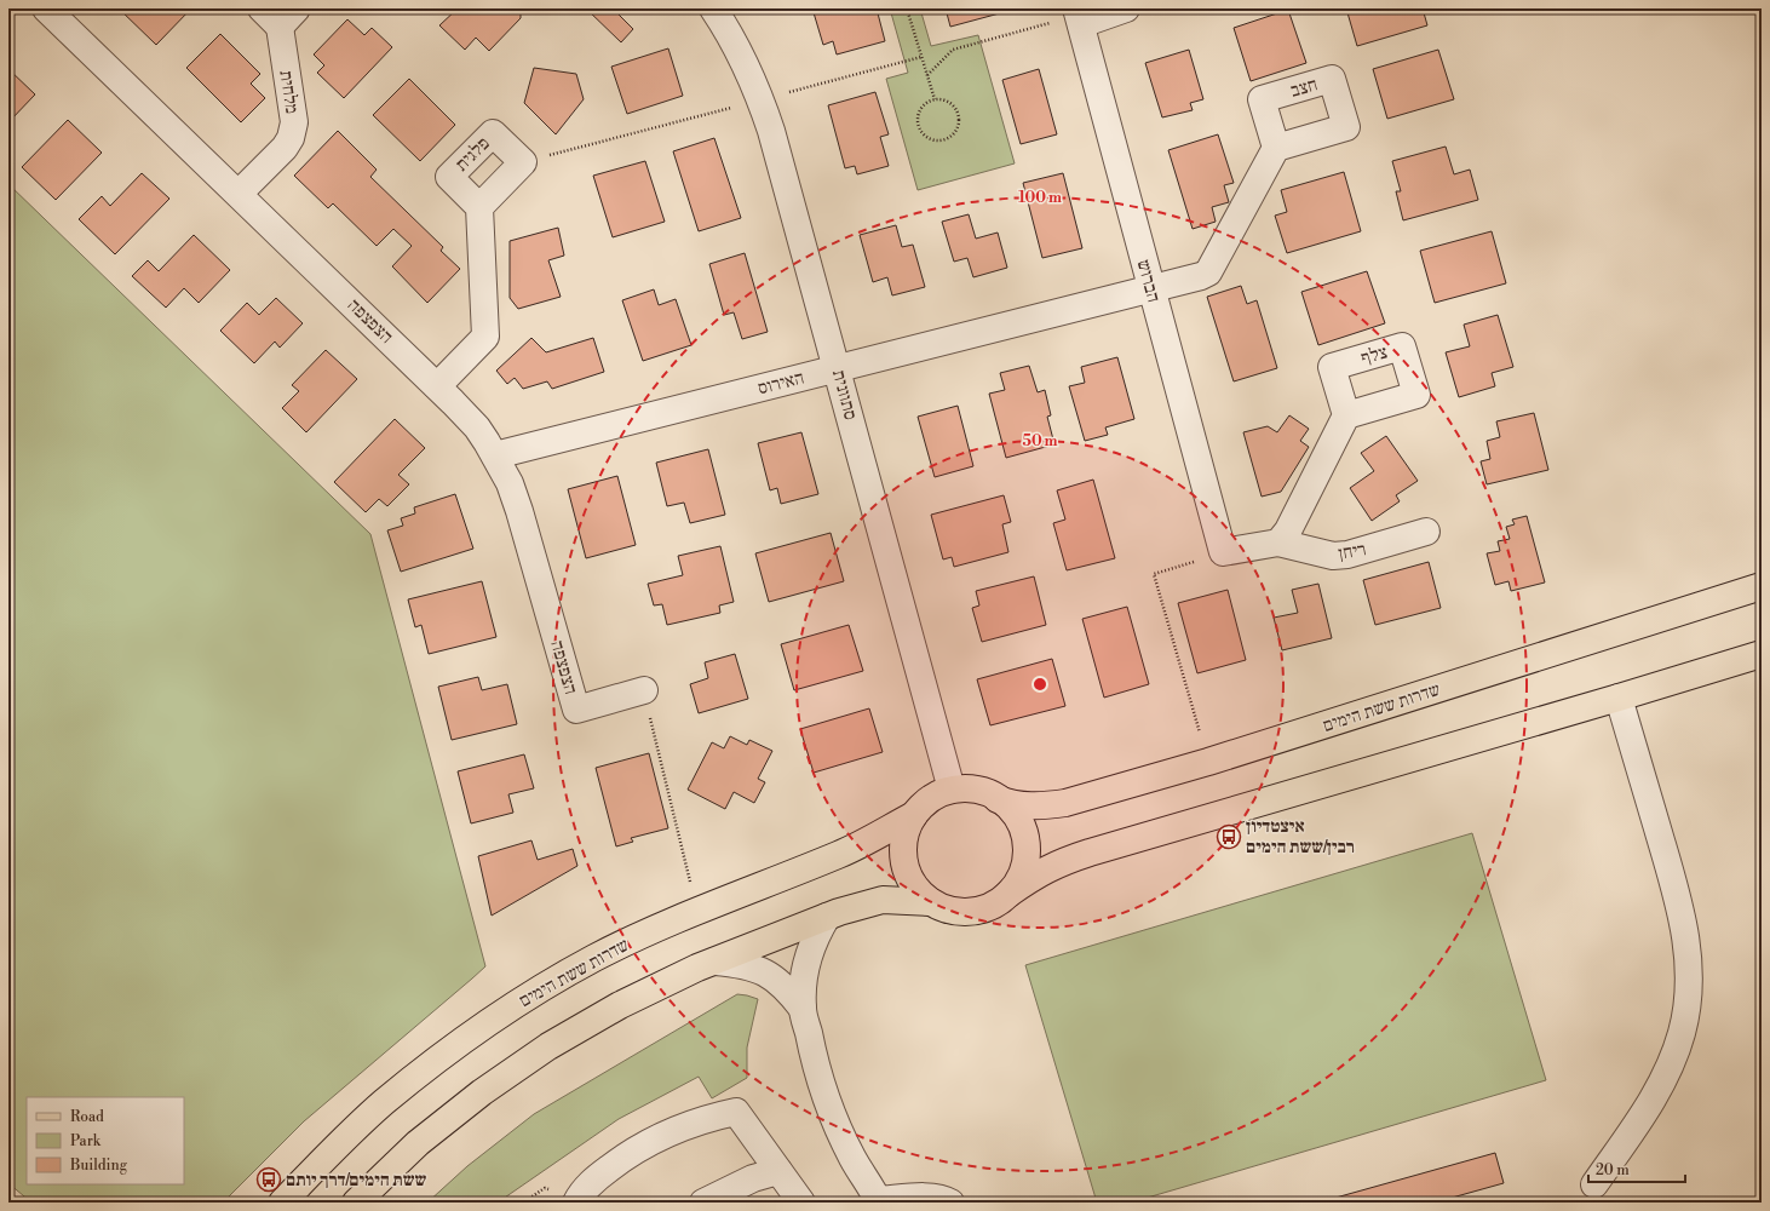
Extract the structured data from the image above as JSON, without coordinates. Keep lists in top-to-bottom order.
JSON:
{
  "streets": {
    "main road": ["שדרות ששת הימים"],
    "street": [
      "מלחית",
      "פלגית",
      "הברוש",
      "הצפצפה",
      "האירוס",
      "סתוונית",
      "ריחן"
    ]
  },
  "crossings": [
    ["מלחית", "הצפצפה"],
    ["הברוש", "האירוס"],
    ["הצפצפה", "האירוס"],
    ["האירוס", "סתוונית"],
    ["סתוונית", "שדרות ששת הימים"]
  ],
  "places": {
    "bus stop": ["איצטדיון רבין/ששת הימים", "ששת הימים/דרך יותם"]
  },
  "legend": ["Road", "Park", "Building"],
  "scale_bar": "20 m",
  "rings": ["100 m", "50 m"]
}
